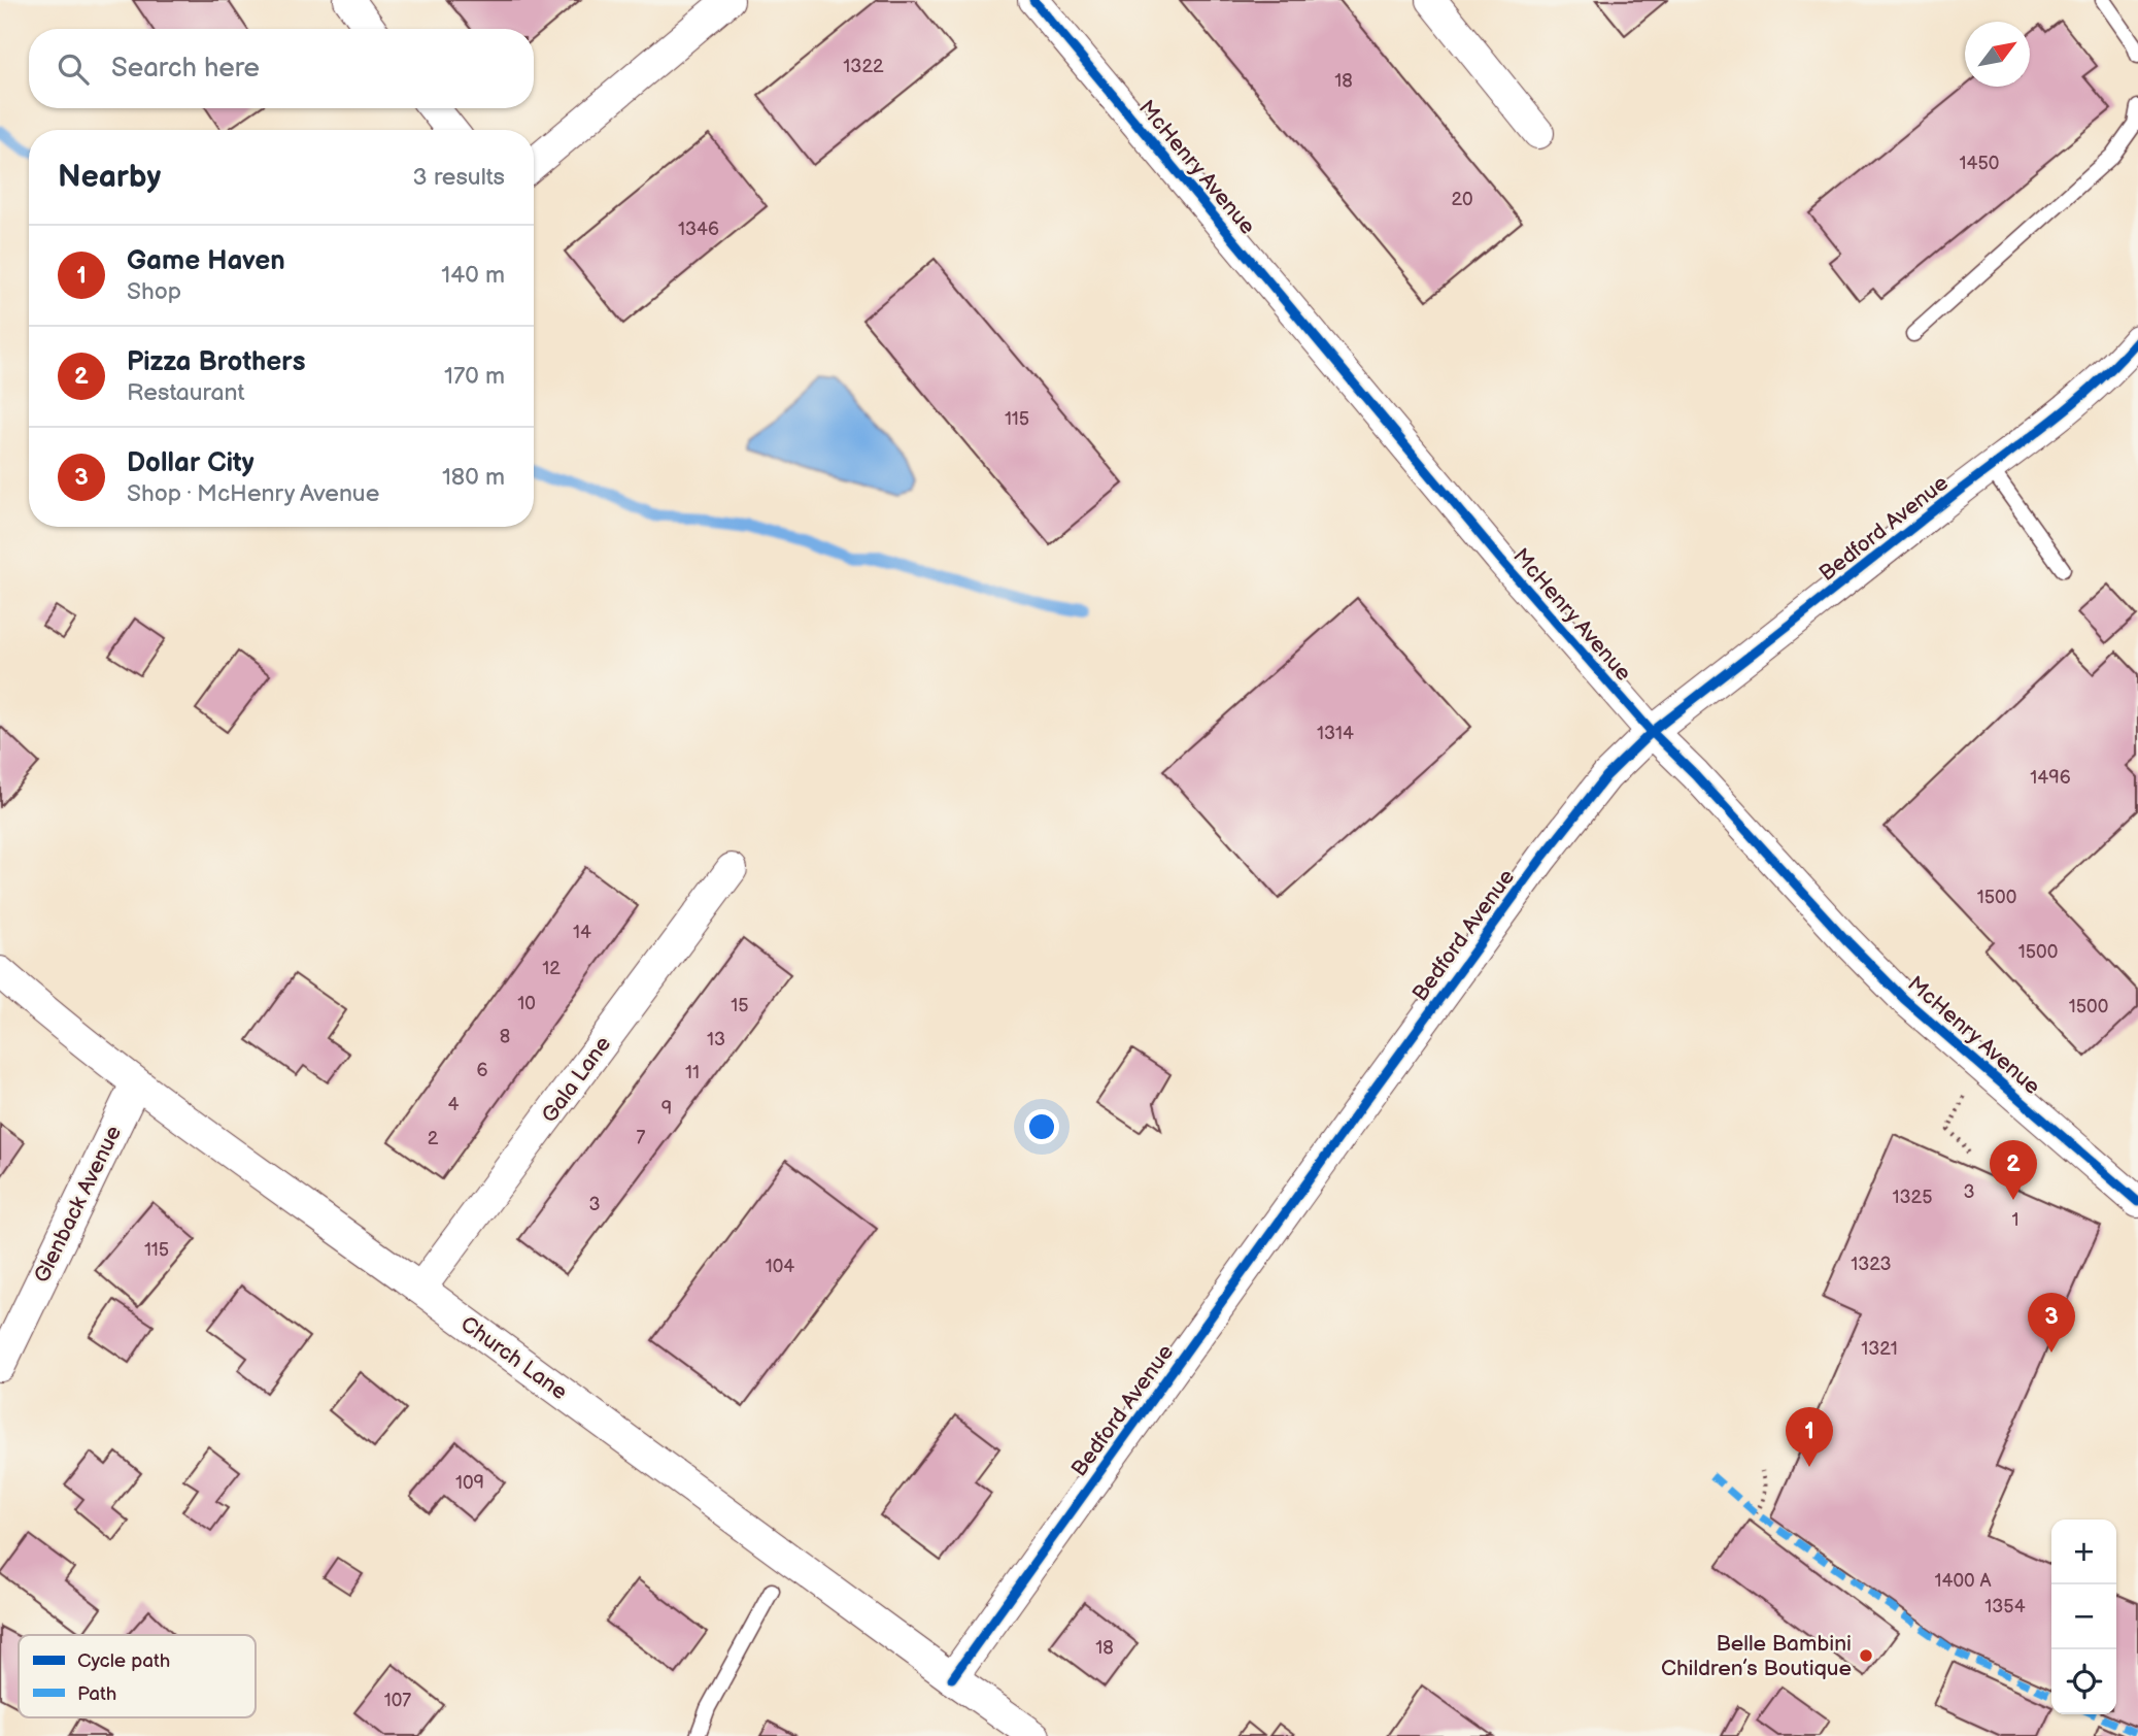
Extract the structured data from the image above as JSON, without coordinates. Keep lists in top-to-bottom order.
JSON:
{
  "streets": {
    "street": [
      "McHenry Avenue",
      "Bedford Avenue",
      "Gala Lane",
      "Glenback Avenue",
      "Church Lane"
    ]
  },
  "crossings": [
    ["McHenry Avenue", "Bedford Avenue"],
    ["Bedford Avenue", "Church Lane"],
    ["Gala Lane", "Church Lane"],
    ["Glenback Avenue", "Church Lane"]
  ],
  "places": ["Belle Bambini Children’s Boutique"],
  "house_numbers": [
    "1322",
    "18",
    "1450",
    "20",
    "1346",
    "115",
    "1314",
    "1496",
    "1500",
    "14",
    "1500",
    "12",
    "10",
    "15",
    "1500",
    "8",
    "13",
    "6",
    "11",
    "4",
    "9",
    "7",
    "2",
    "3",
    "1325",
    "3",
    "1",
    "115",
    "1323",
    "104",
    "1321",
    "109",
    "1400 A",
    "1354",
    "18",
    "107"
  ],
  "legend": ["Cycle path", "Path"],
  "north": "top right",
  "page": {
    "search": "Search here",
    "heading": ["Nearby", "3 results"],
    "list": [
      {
        "mark": "1",
        "name": "Game Haven",
        "note": "Shop",
        "value": "140 m"
      },
      {
        "mark": "2",
        "name": "Pizza Brothers",
        "note": "Restaurant",
        "value": "170 m"
      },
      {
        "mark": "3",
        "name": "Dollar City",
        "note": "Shop · McHenry Avenue",
        "value": "180 m"
      }
    ],
    "pins": ["2", "3", "1"],
    "map_buttons": ["+", "−"]
  }
}
